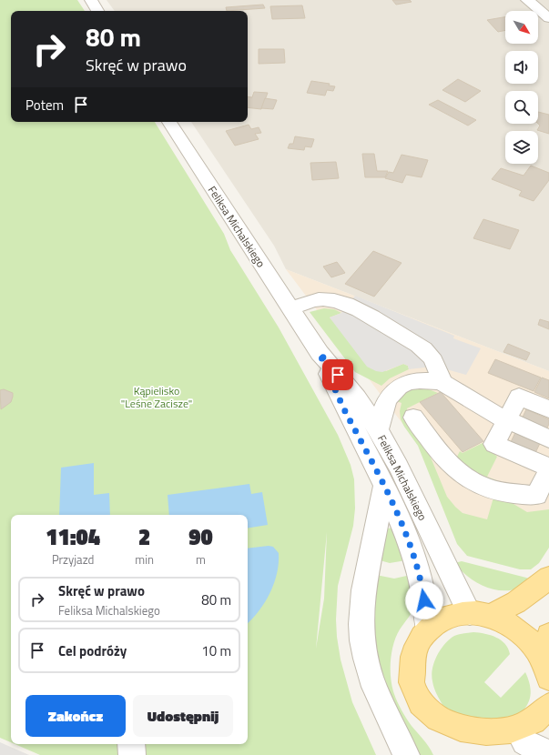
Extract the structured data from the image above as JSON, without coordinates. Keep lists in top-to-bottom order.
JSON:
{
  "streets": {
    "street": ["Feliksa Michalskiego"]
  },
  "parks": ["Kąpielisko \"Leśne Zacisze\""],
  "north": "bottom right",
  "page": {
    "turn": ["80 m", "Skręć w prawo"],
    "then": "Potem",
    "eta": [
      "11:04",
      "Przyjazd",
      "2",
      "min",
      "90",
      "m"
    ],
    "list": [
      {
        "name": "Skręć w prawo",
        "note": "Feliksa Michalskiego",
        "value": "80 m"
      },
      {
        "name": "Cel podróży",
        "value": "10 m"
      }
    ],
    "buttons": ["Zakończ", "Udostępnij"]
  }
}
